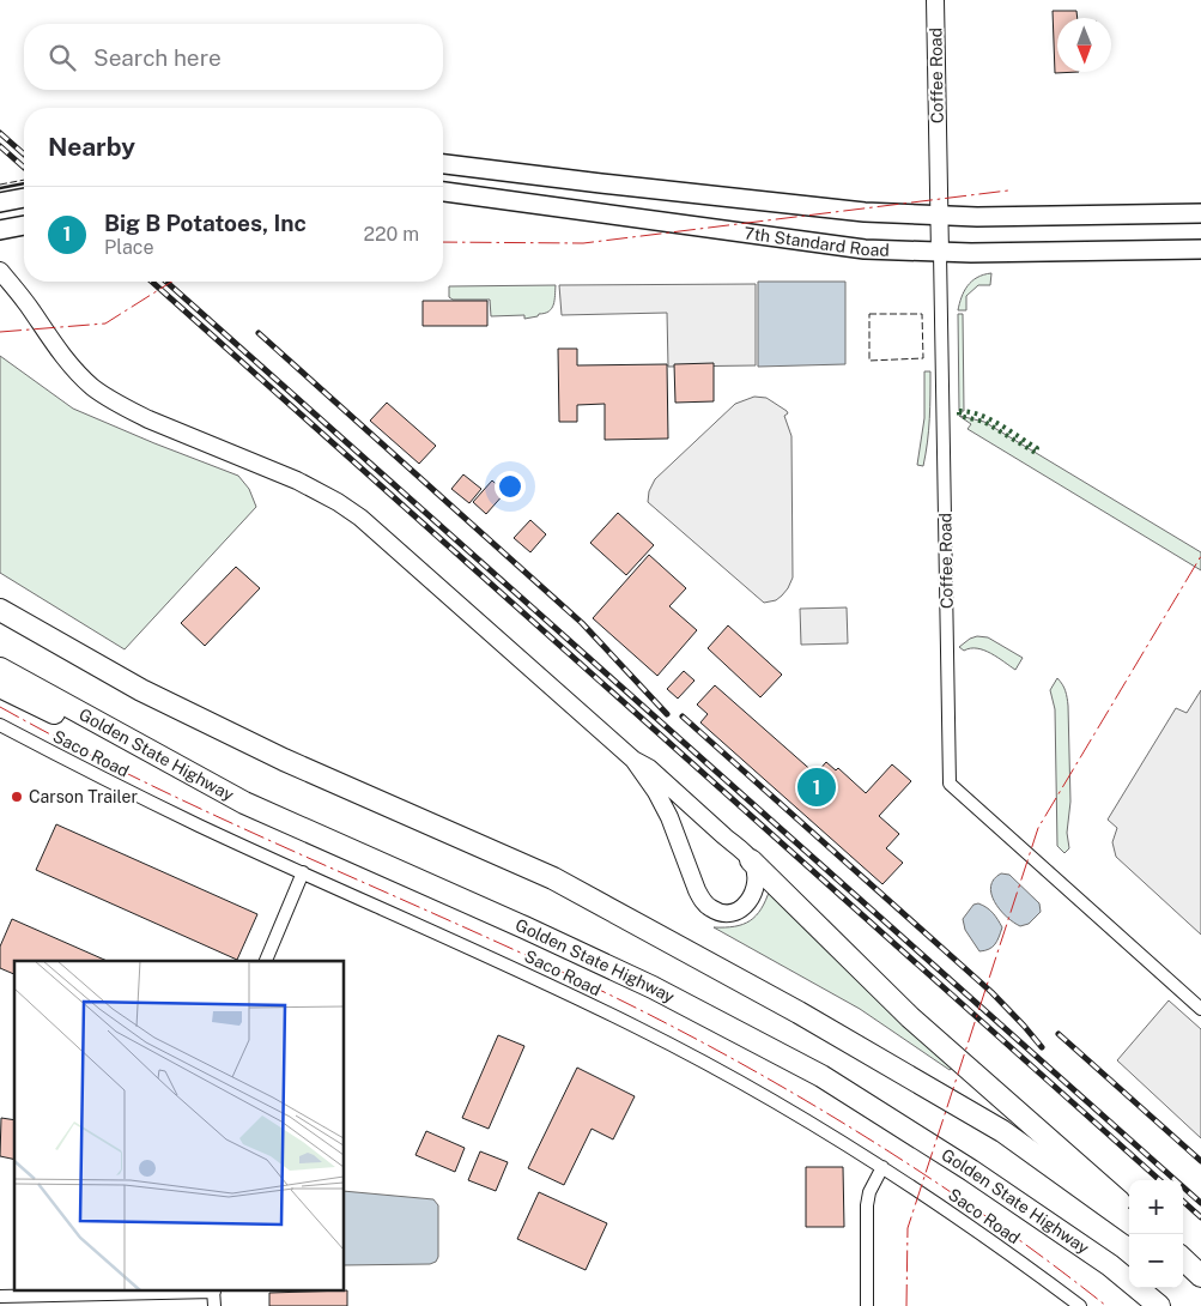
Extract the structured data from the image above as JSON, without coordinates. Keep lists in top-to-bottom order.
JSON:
{
  "streets": {
    "highway": ["Golden State Highway"],
    "main road": ["Coffee Road", "7th Standard Road"],
    "street": ["Saco Road"]
  },
  "crossings": [
    ["Coffee Road", "7th Standard Road"]
  ],
  "places": ["Carson Trailer"],
  "north": "bottom",
  "page": {
    "search": "Search here",
    "heading": "Nearby",
    "list": [
      {
        "mark": "1",
        "name": "Big B Potatoes, Inc",
        "note": "Place",
        "value": "220 m"
      }
    ],
    "pins": "1",
    "map_buttons": ["+", "−"]
  }
}
